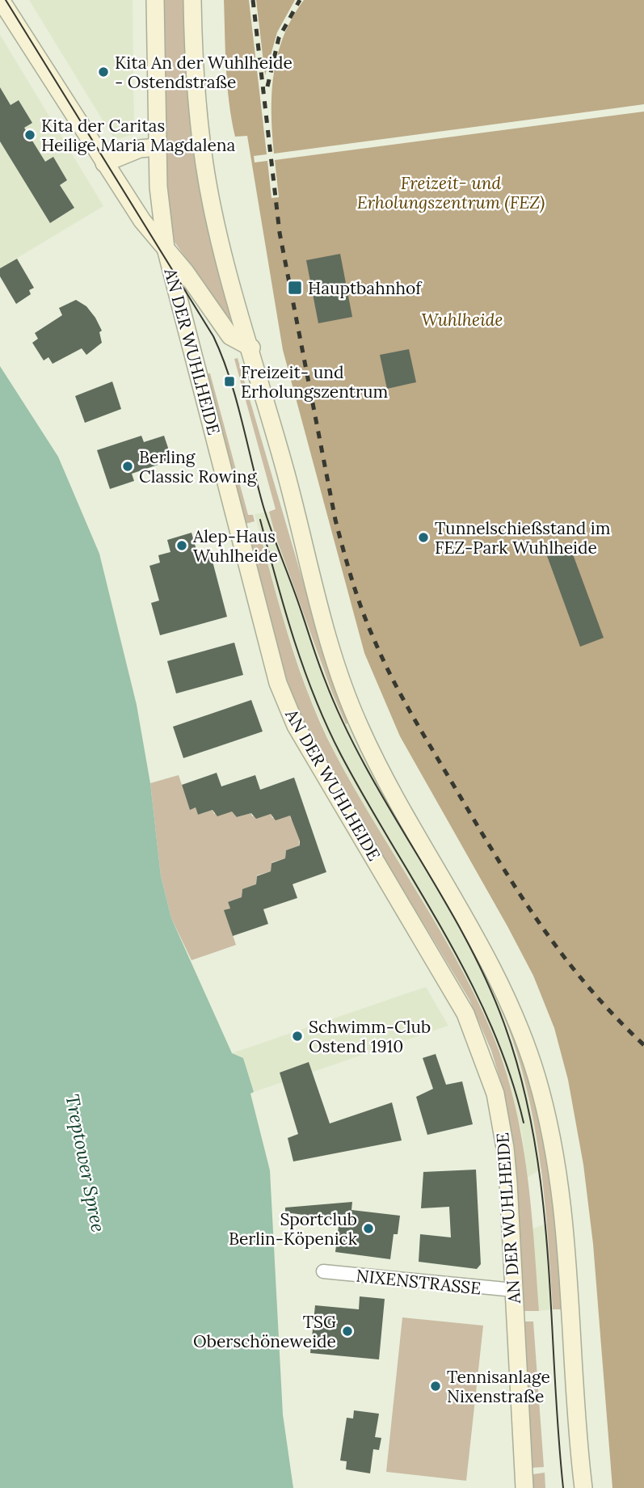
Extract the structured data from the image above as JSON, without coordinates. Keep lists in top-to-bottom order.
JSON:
{
  "streets": {
    "main road": ["AN DER WUHLHEIDE"],
    "street": ["NIXENSTRASSE"]
  },
  "crossings": [
    ["AN DER WUHLHEIDE", "NIXENSTRASSE"]
  ],
  "water": ["Treptower Spree"],
  "parks": ["Freizeit- und Erholungszentrum (FEZ)", "Wuhlheide"],
  "places": {
    "other": [
      "Kita An der Wuhlheide - Ostendstraße",
      "Kita der Caritas Heilige Maria Magdalena",
      "Berling Classic Rowing",
      "Tunnelschießstand im FEZ-Park Wuhlheide",
      "Alep-Haus Wuhlheide",
      "Schwimm-Club Ostend 1910",
      "Sportclub Berlin-Köpenick",
      "TSG Oberschöneweide",
      "Tennisanlage Nixenstraße"
    ],
    "transit": ["Hauptbahnhof", "Freizeit- und Erholungszentrum"]
  }
}
